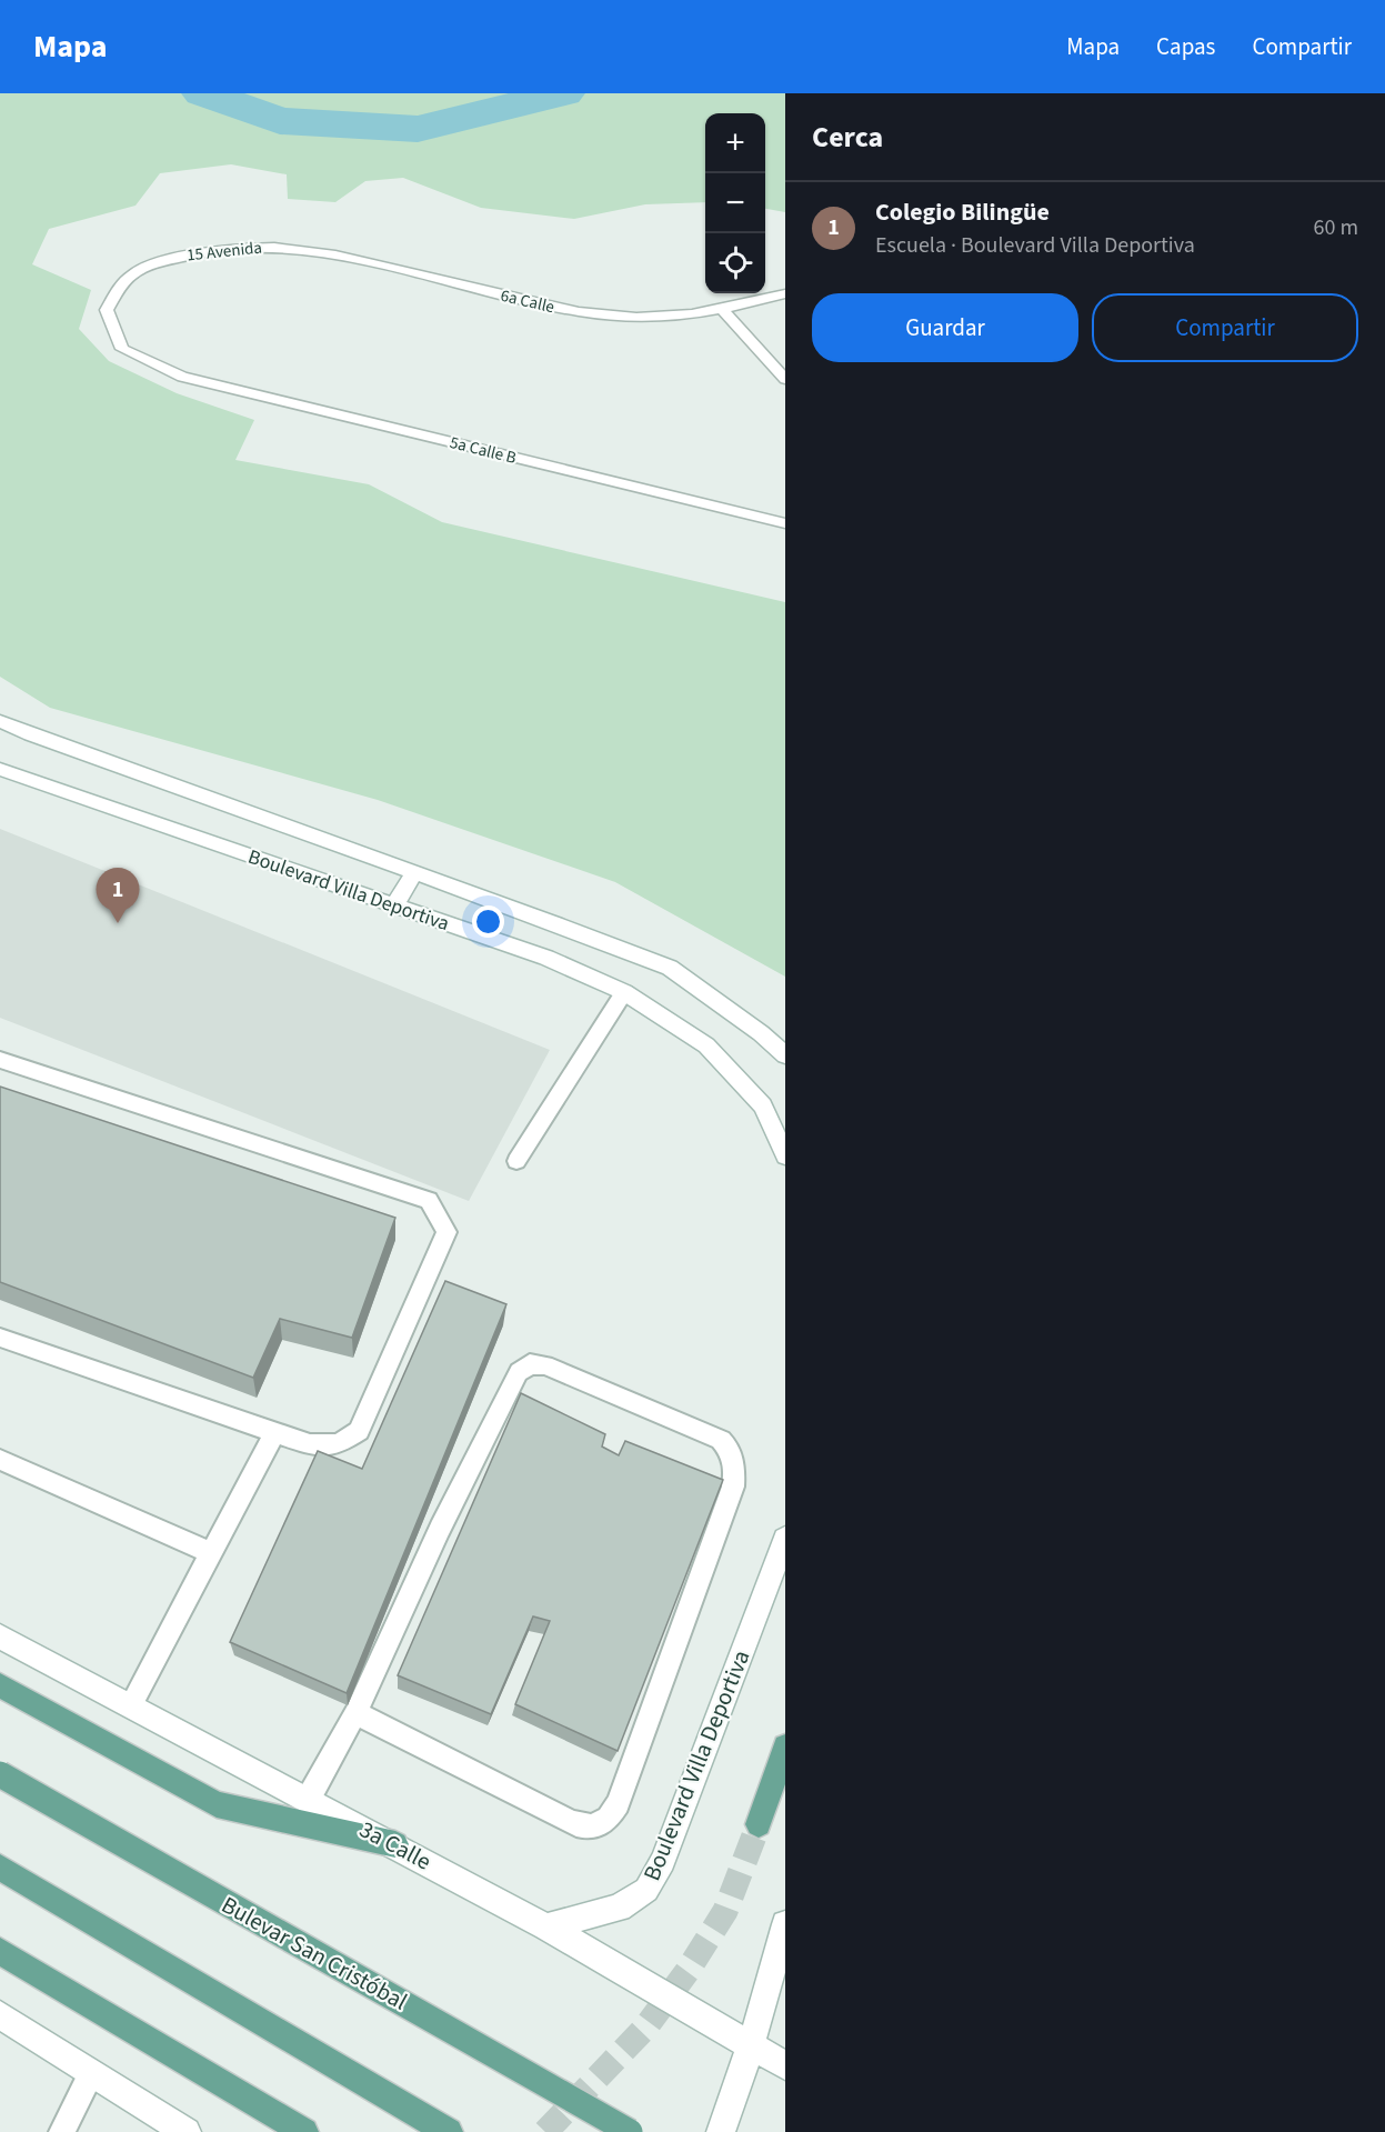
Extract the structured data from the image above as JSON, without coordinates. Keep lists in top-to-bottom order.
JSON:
{
  "streets": {
    "main road": ["Bulevar San Cristóbal"],
    "street": [
      "15 Avenida",
      "6a Calle",
      "5a Calle B",
      "Boulevard Villa Deportiva",
      "3a Calle"
    ]
  },
  "crossings": [
    ["15 Avenida", "6a Calle"],
    ["15 Avenida", "5a Calle B"],
    ["Boulevard Villa Deportiva", "3a Calle"]
  ],
  "page": {
    "header": "Mapa",
    "nav": ["Mapa", "Capas", "Compartir"],
    "heading": "Cerca",
    "map_buttons": ["+", "−"],
    "list": [
      {
        "mark": "1",
        "name": "Colegio Bilingüe",
        "note": "Escuela · Boulevard Villa Deportiva",
        "value": "60 m"
      }
    ],
    "buttons": ["Guardar", "Compartir"],
    "pins": "1"
  }
}
